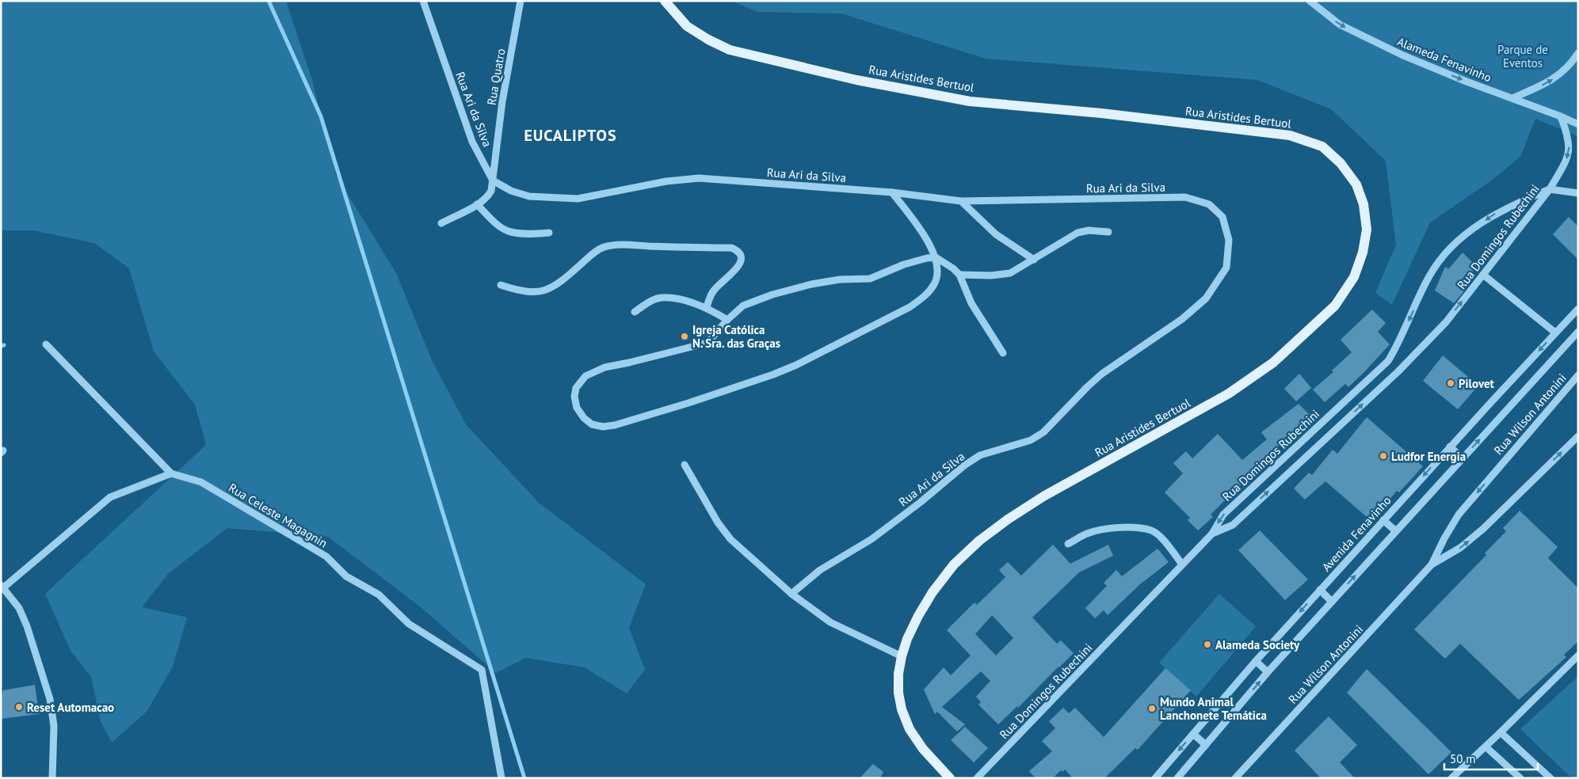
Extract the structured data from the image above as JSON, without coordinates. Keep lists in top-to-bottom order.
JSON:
{
  "streets": {
    "main road": ["Rua Aristides Bertuol"],
    "street": [
      "Alameda Fenavinho",
      "Rua Quatro",
      "Rua Ari da Silva",
      "Rua Domingos Rubechini",
      "Rua Wilson Antonini",
      "Rua Celeste Magagnin",
      "Avenida Fenavinho"
    ]
  },
  "crossings": [
    ["Rua Quatro", "Rua Ari da Silva"]
  ],
  "one_way": ["Alameda Fenavinho"],
  "districts": ["EUCALIPTOS"],
  "parks": ["Parque de Eventos"],
  "places": [
    "Igreja Católica N. Sra. das Graças",
    "Pilovet",
    "Ludfor Energia",
    "Alameda Society",
    "Reset Automacao",
    "Mundo Animal Lanchonete Temática"
  ],
  "scale_bar": "50 m"
}
